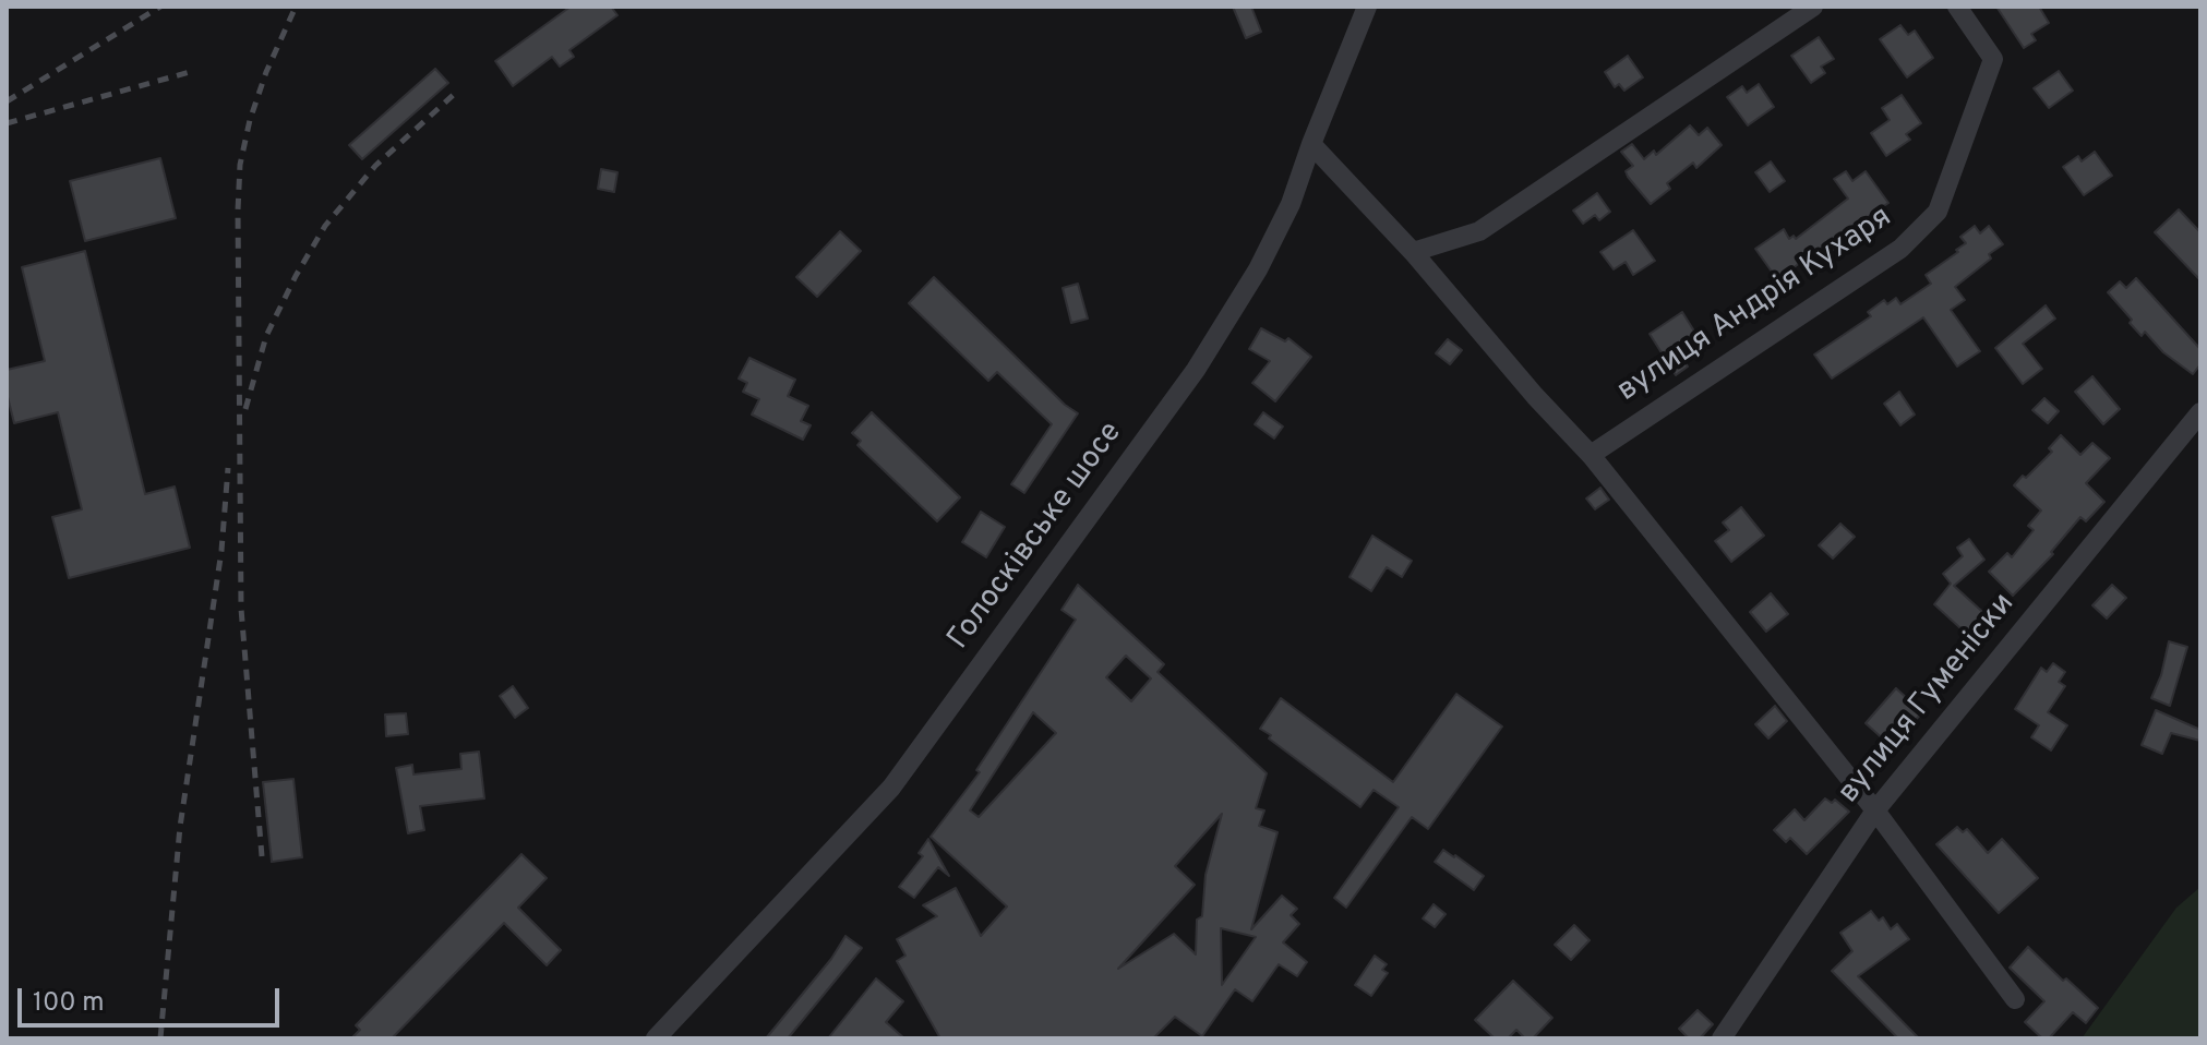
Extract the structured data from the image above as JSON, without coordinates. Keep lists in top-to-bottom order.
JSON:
{
  "streets": {
    "street": ["вулиця Андрія Кухаря", "Голосківське шосе", "вулиця Гуменіски"]
  },
  "scale_bar": "100 m"
}
